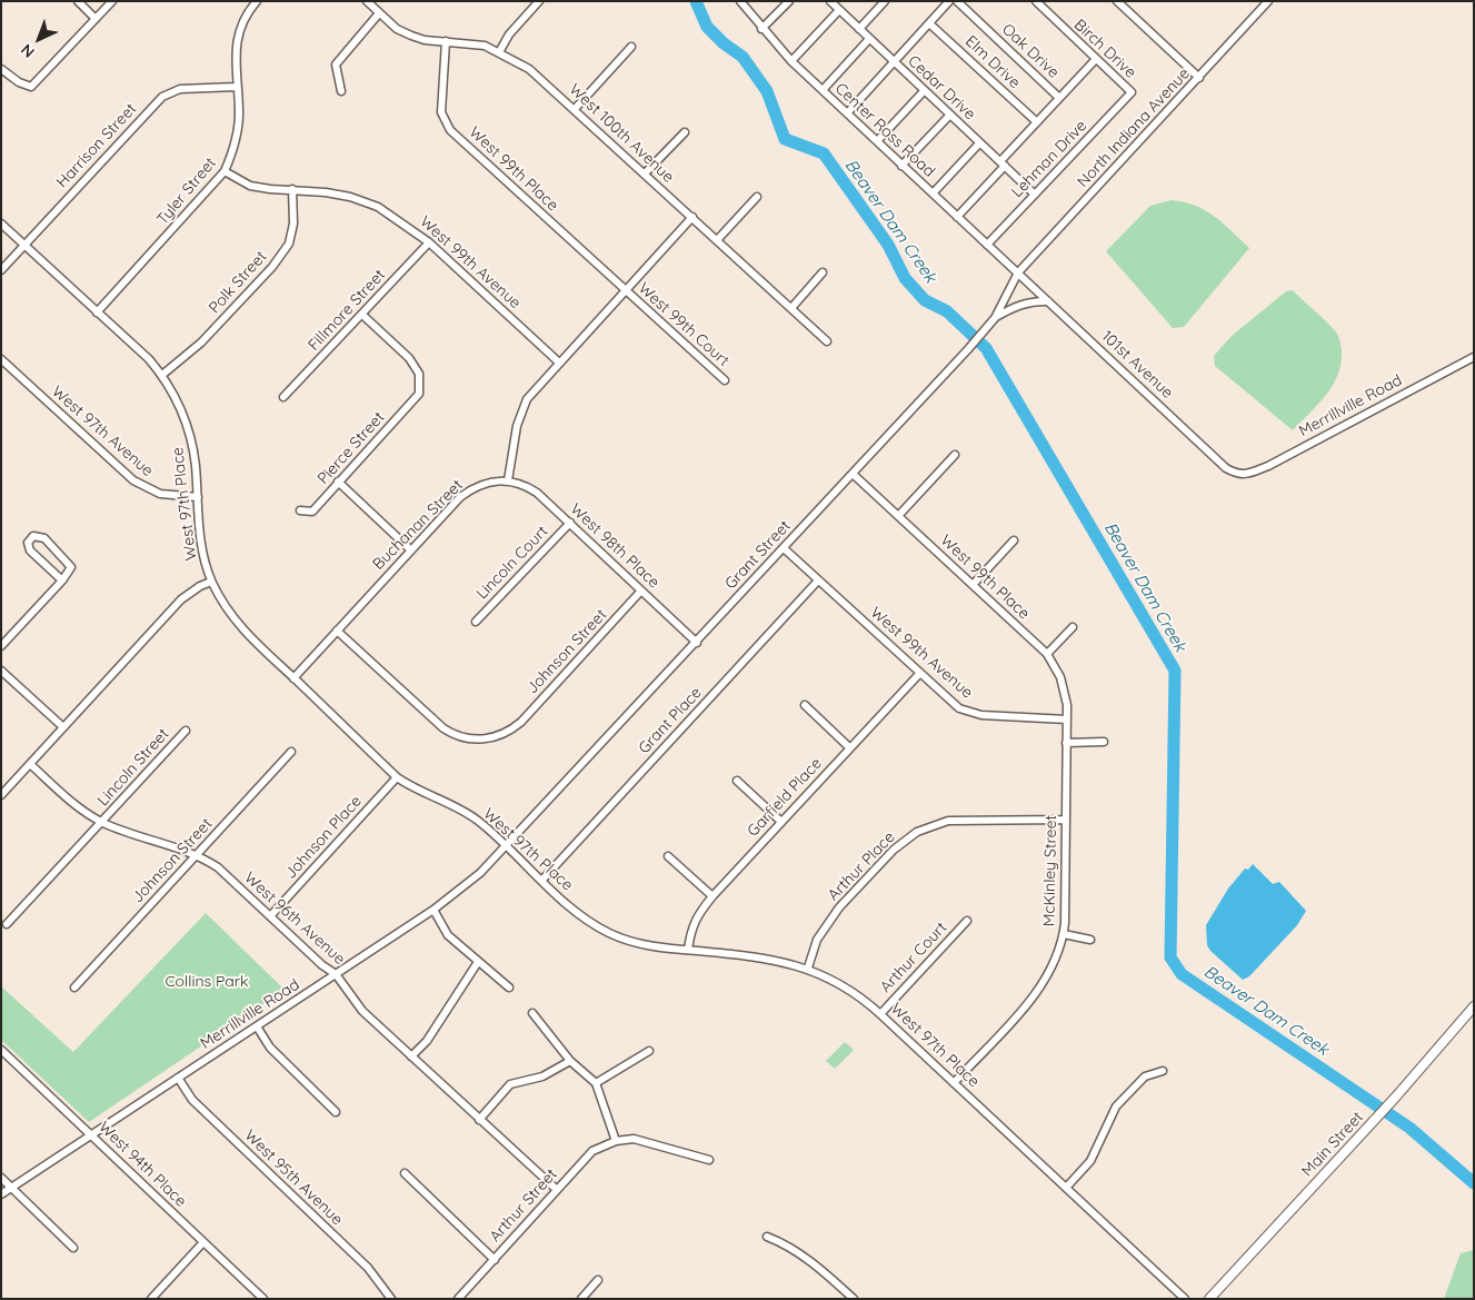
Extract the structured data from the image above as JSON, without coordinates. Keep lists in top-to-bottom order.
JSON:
{
  "streets": {
    "main road": ["Main Street"],
    "street": [
      "Birch Drive",
      "Oak Drive",
      "Elm Drive",
      "Cedar Drive",
      "North Indiana Avenue",
      "Center Ross Road",
      "West 100th Avenue",
      "Harrison Street",
      "Lehman Drive",
      "West 99th Place",
      "Tyler Street",
      "West 99th Avenue",
      "Polk Street",
      "Fillmore Street",
      "West 99th Court",
      "101st Avenue",
      "Merrillville Road",
      "West 97th Avenue",
      "Pierce Street",
      "West 97th Place",
      "Buchanan Street",
      "West 98th Place",
      "Grant Street",
      "Lincoln Court",
      "Johnson Street",
      "Grant Place",
      "Lincoln Street",
      "Garfield Place",
      "Johnson Place",
      "Arthur Place",
      "McKinley Street",
      "West 96th Avenue",
      "Arthur Court",
      "West 94th Place",
      "West 95th Avenue",
      "Arthur Street"
    ]
  },
  "crossings": [
    ["Birch Drive", "Lehman Drive"],
    ["Cedar Drive", "Lehman Drive"],
    ["North Indiana Avenue", "Center Ross Road"],
    ["North Indiana Avenue", "101st Avenue"],
    ["North Indiana Avenue", "Grant Street"],
    ["Center Ross Road", "Lehman Drive"],
    ["Center Ross Road", "101st Avenue"],
    ["Center Ross Road", "Grant Street"],
    ["West 100th Avenue", "West 99th Place"],
    ["Harrison Street", "Tyler Street"],
    ["Harrison Street", "West 97th Place"],
    ["West 99th Place", "West 99th Avenue"],
    ["West 99th Place", "West 99th Court"],
    ["West 99th Place", "Grant Street"],
    ["West 99th Place", "McKinley Street"],
    ["Tyler Street", "West 99th Avenue"],
    ["Tyler Street", "West 97th Place"],
    ["West 99th Avenue", "Polk Street"],
    ["West 99th Avenue", "Fillmore Street"],
    ["West 99th Avenue", "Grant Street"],
    ["West 99th Avenue", "Grant Place"],
    ["West 99th Avenue", "Garfield Place"],
    ["West 99th Avenue", "McKinley Street"],
    ["Polk Street", "West 97th Place"],
    ["Fillmore Street", "Pierce Street"],
    ["101st Avenue", "Merrillville Road"],
    ["101st Avenue", "Grant Street"],
    ["Merrillville Road", "West 97th Place"],
    ["Merrillville Road", "Grant Street"],
    ["Merrillville Road", "West 96th Avenue"],
    ["Merrillville Road", "West 94th Place"],
    ["Merrillville Road", "West 95th Avenue"],
    ["West 97th Avenue", "West 97th Place"],
    ["West 97th Place", "Buchanan Street"],
    ["West 97th Place", "Grant Street"],
    ["West 97th Place", "Grant Place"],
    ["West 97th Place", "Garfield Place"],
    ["West 97th Place", "Johnson Place"],
    ["West 97th Place", "Arthur Place"],
    ["West 97th Place", "McKinley Street"],
    ["West 97th Place", "Arthur Court"],
    ["Buchanan Street", "West 98th Place"],
    ["Buchanan Street", "Johnson Street"],
    ["West 98th Place", "Grant Street"],
    ["West 98th Place", "Lincoln Court"],
    ["West 98th Place", "Johnson Street"],
    ["Johnson Street", "West 96th Avenue"],
    ["Lincoln Street", "West 96th Avenue"],
    ["Johnson Place", "West 96th Avenue"],
    ["Arthur Place", "McKinley Street"],
    ["West 96th Avenue", "Arthur Street"]
  ],
  "water": ["Beaver Dam Creek"],
  "parks": ["Collins Park"],
  "north": "bottom left"
}
